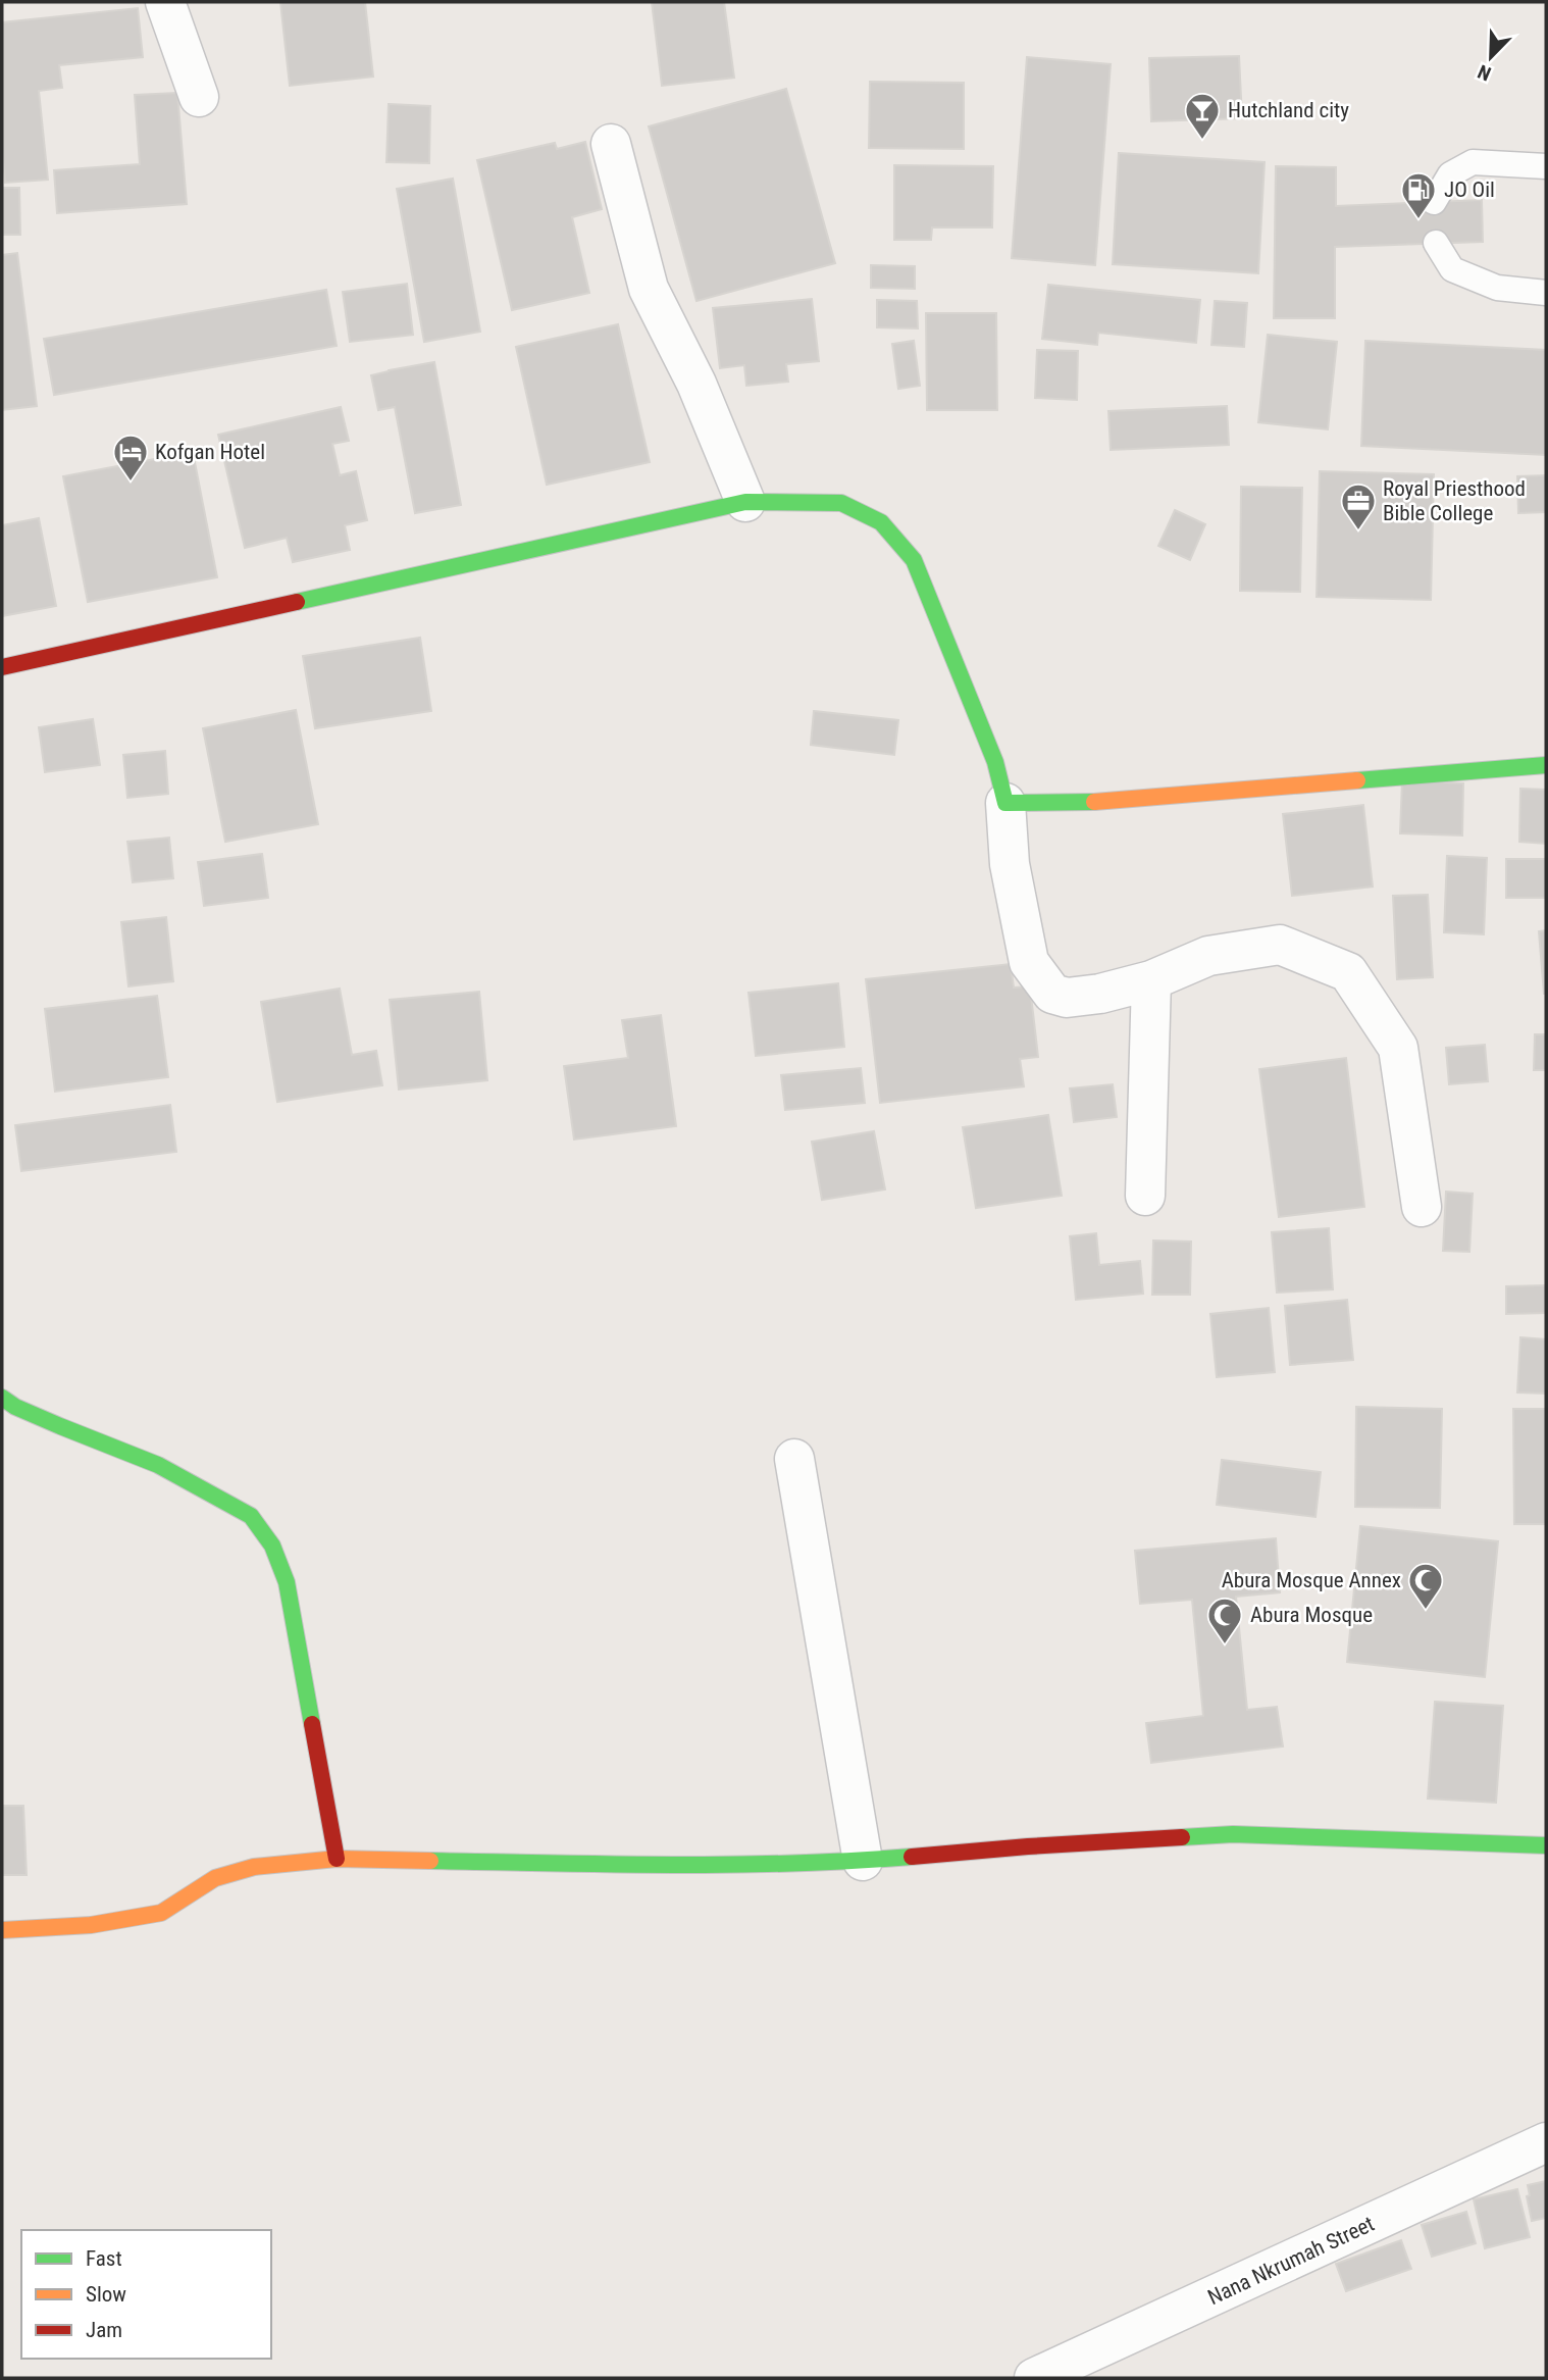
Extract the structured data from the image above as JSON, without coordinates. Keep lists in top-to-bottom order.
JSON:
{
  "streets": {
    "street": ["Nana Nkrumah Street"]
  },
  "places": {
    "bar": ["Hutchland city"],
    "fuel station": ["JO Oil"],
    "hotel": ["Kofgan Hotel"],
    "office": ["Royal Priesthood Bible College"],
    "mosque": ["Abura Mosque Annex", "Abura Mosque"]
  },
  "legend": ["Fast", "Slow", "Jam"],
  "north": "bottom left"
}
